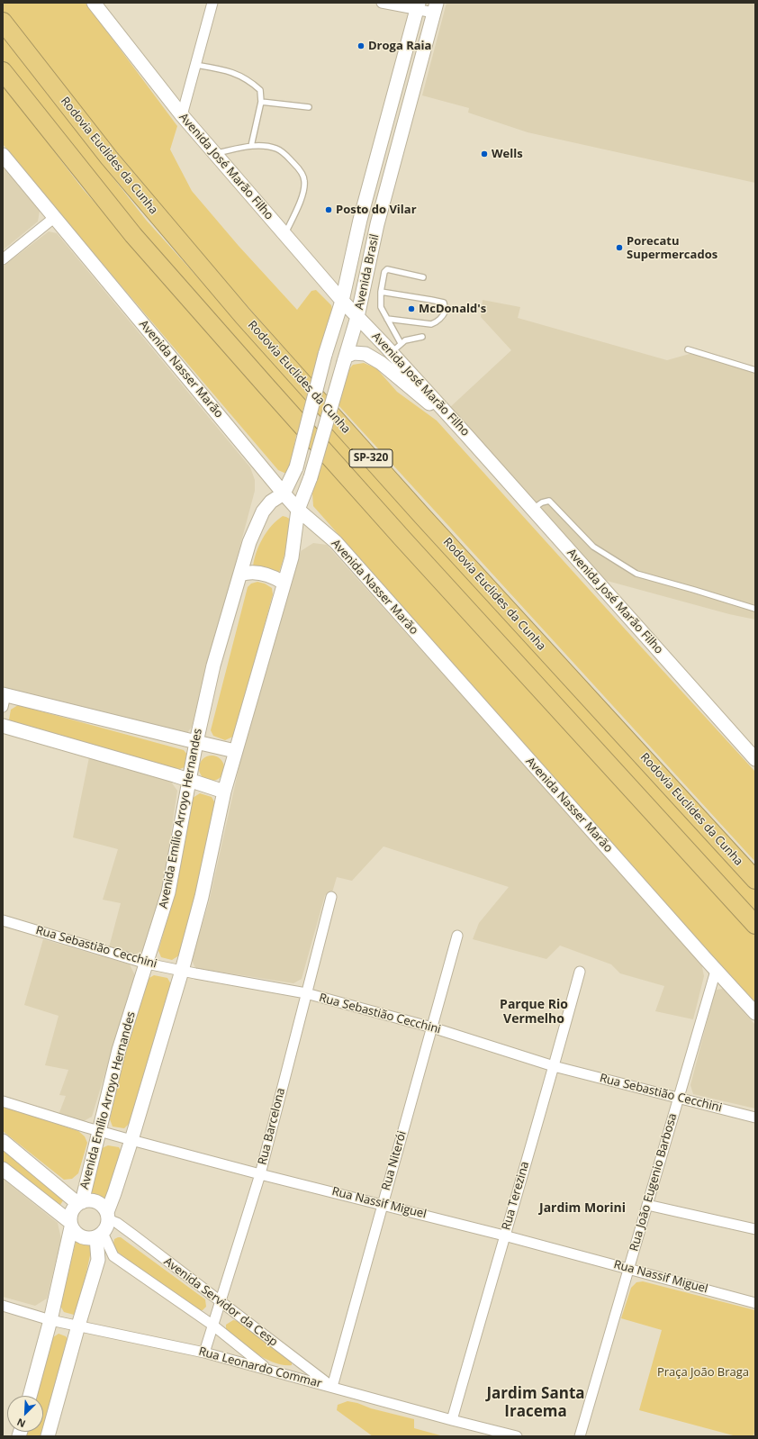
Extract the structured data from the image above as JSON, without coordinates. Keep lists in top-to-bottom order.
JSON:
{
  "streets": {
    "highway": ["Rodovia Euclides da Cunha", "SP-320"],
    "main road": [
      "Avenida José Marão Filho",
      "Avenida Brasil",
      "Avenida Nasser Marão",
      "Avenida Emílio Arroyo Hernandes"
    ],
    "street": [
      "Rua Sebastião Cecchini",
      "Rua Barcelona",
      "Rua Niterói",
      "Rua João Eugenio Barbosa",
      "Rua Terezina",
      "Rua Nassif Miguel",
      "Avenida Servidor da Cesp",
      "Rua Leonardo Commar"
    ]
  },
  "crossings": [
    ["Avenida José Marão Filho", "Avenida Brasil"],
    ["Avenida Brasil", "Avenida Nasser Marão"],
    ["Avenida Brasil", "Avenida Emílio Arroyo Hernandes"],
    ["Avenida Nasser Marão", "Avenida Emílio Arroyo Hernandes"],
    ["Avenida Nasser Marão", "Rua João Eugenio Barbosa"],
    ["Avenida Emílio Arroyo Hernandes", "Rua Sebastião Cecchini"],
    ["Avenida Emílio Arroyo Hernandes", "Rua Nassif Miguel"],
    ["Avenida Emílio Arroyo Hernandes", "Avenida Servidor da Cesp"],
    ["Avenida Emílio Arroyo Hernandes", "Rua Leonardo Commar"],
    ["Rua Sebastião Cecchini", "Rua Barcelona"],
    ["Rua Sebastião Cecchini", "Rua Niterói"],
    ["Rua Sebastião Cecchini", "Rua João Eugenio Barbosa"],
    ["Rua Sebastião Cecchini", "Rua Terezina"],
    ["Rua Barcelona", "Rua Nassif Miguel"],
    ["Rua Barcelona", "Avenida Servidor da Cesp"],
    ["Rua Barcelona", "Rua Leonardo Commar"],
    ["Rua Niterói", "Rua Nassif Miguel"],
    ["Rua Niterói", "Avenida Servidor da Cesp"],
    ["Rua Niterói", "Rua Leonardo Commar"],
    ["Rua João Eugenio Barbosa", "Rua Nassif Miguel"],
    ["Rua Terezina", "Rua Nassif Miguel"],
    ["Rua Terezina", "Rua Leonardo Commar"],
    ["Avenida Servidor da Cesp", "Rua Leonardo Commar"]
  ],
  "districts": ["Parque Rio Vermelho", "Jardim Morini", "Jardim Santa Iracema"],
  "parks": ["Praça João Braga"],
  "places": [
    "Droga Raia",
    "Wells",
    "Posto do Vilar",
    "Porecatu Supermercados",
    "McDonald's"
  ],
  "north": "bottom left"
}
